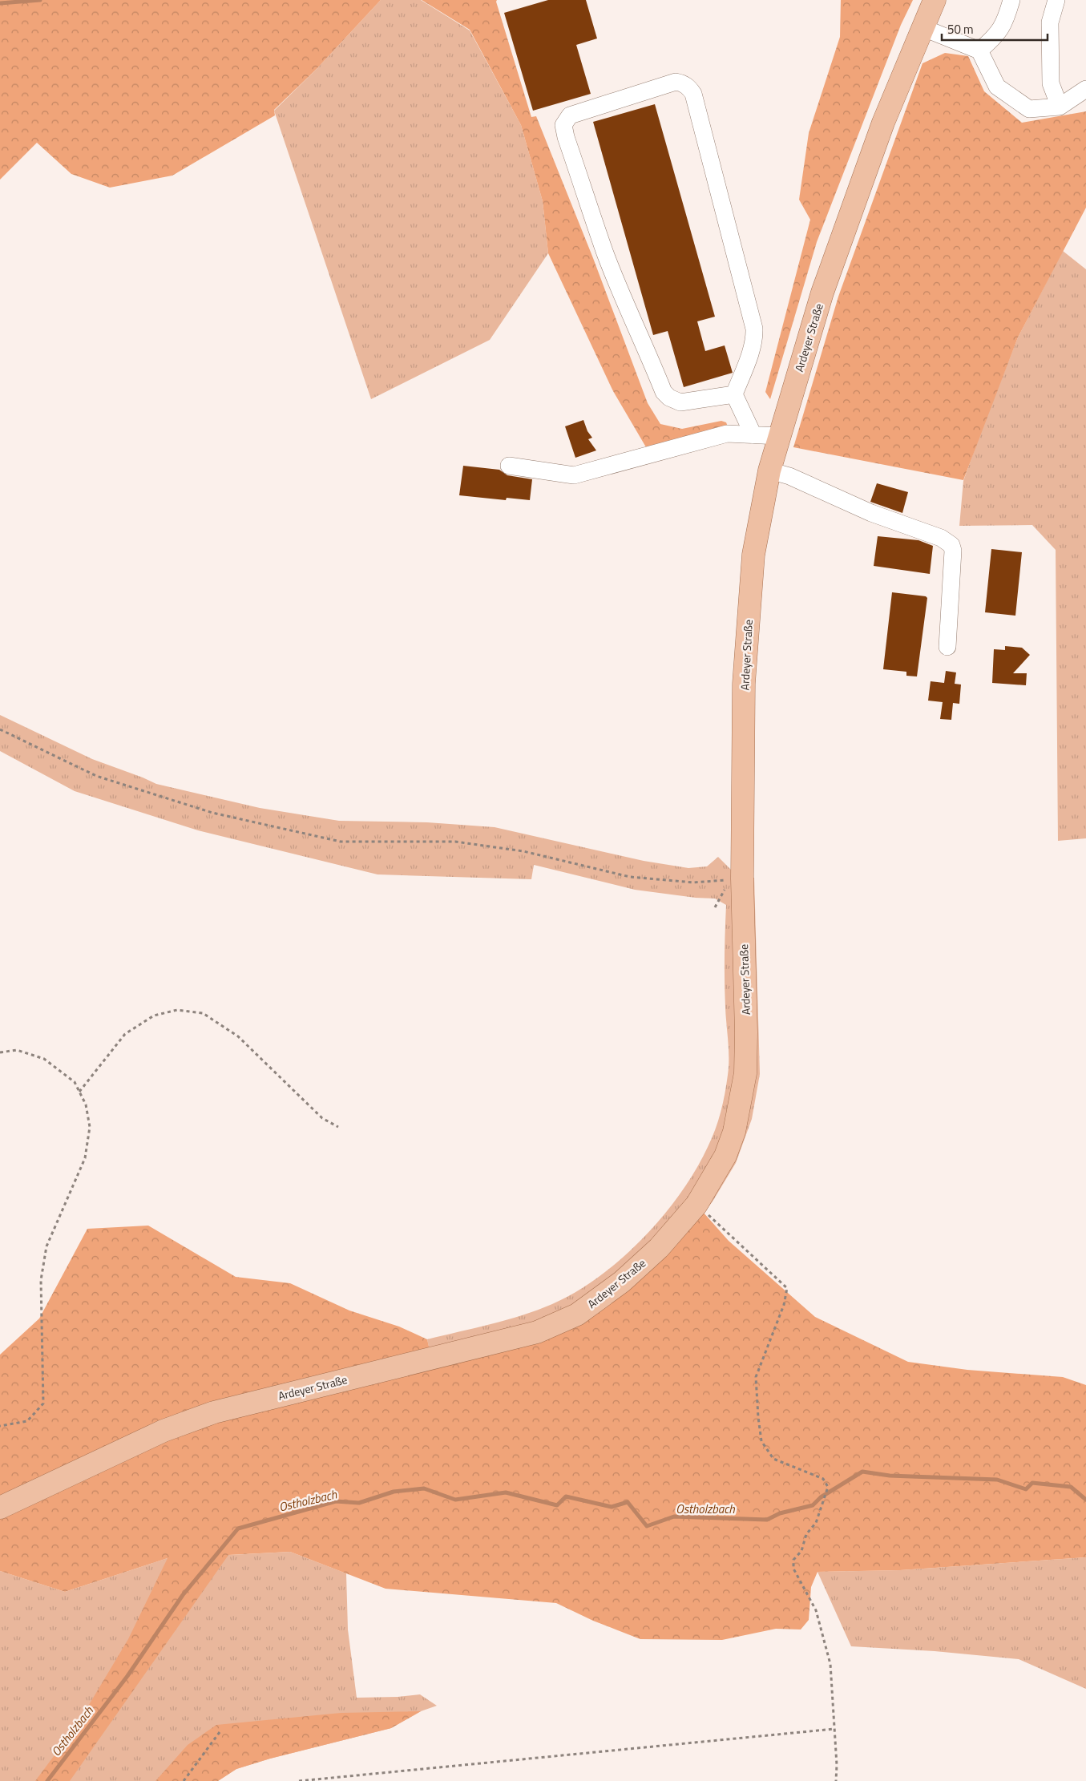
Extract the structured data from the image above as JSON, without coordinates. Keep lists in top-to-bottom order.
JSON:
{
  "streets": {
    "main road": ["Ardeyer Straße"]
  },
  "water": ["Ostholzbach"],
  "scale_bar": "50 m"
}
